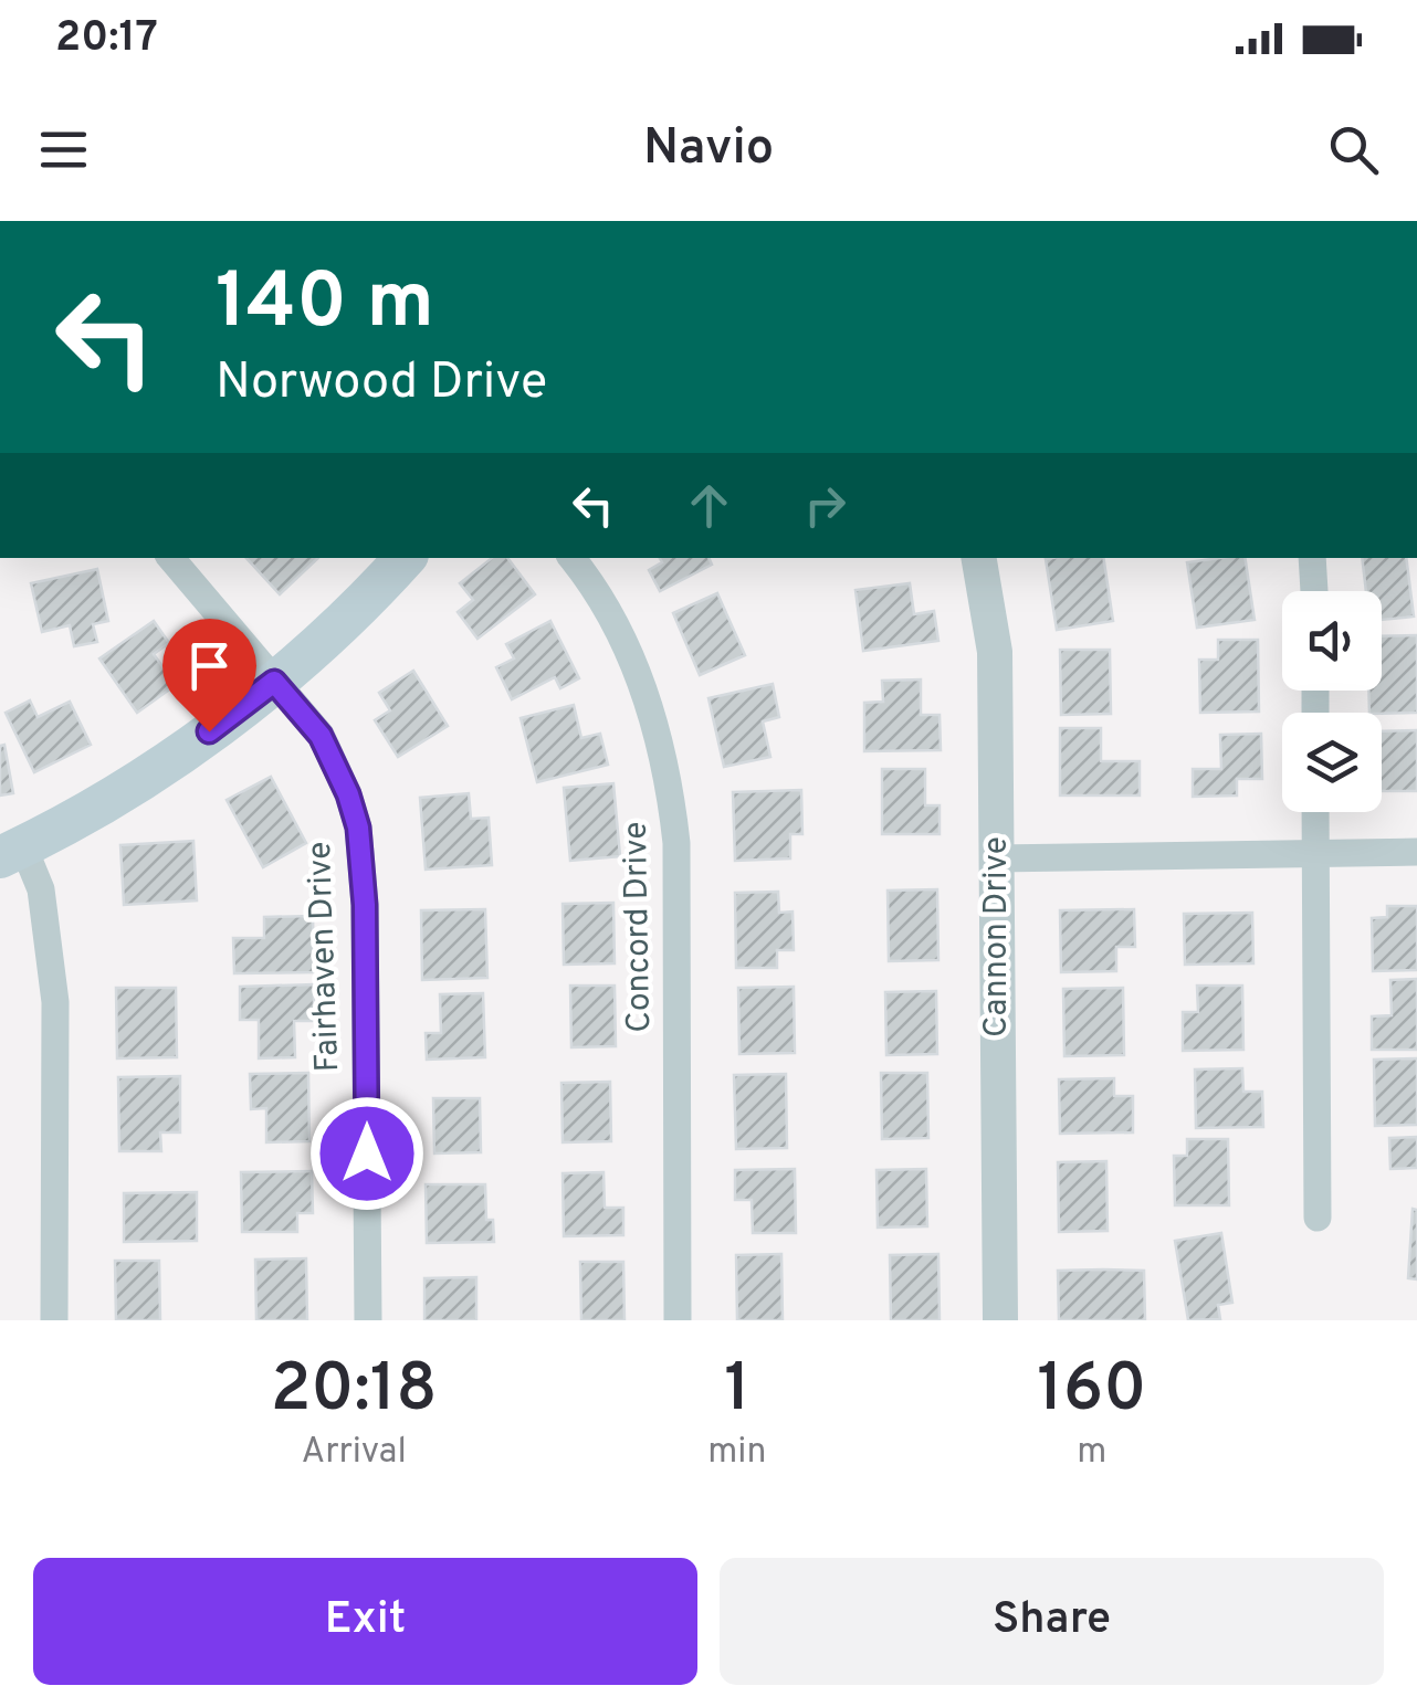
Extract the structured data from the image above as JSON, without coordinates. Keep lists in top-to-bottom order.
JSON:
{
  "streets": {
    "street": ["Concord Drive", "Cannon Drive", "Fairhaven Drive"]
  },
  "page": {
    "status": "20:17",
    "header": "Navio",
    "turn": ["140 m", "Norwood Drive"],
    "eta": [
      "20:18",
      "Arrival",
      "1",
      "min",
      "160",
      "m"
    ],
    "buttons": ["Exit", "Share"]
  }
}
